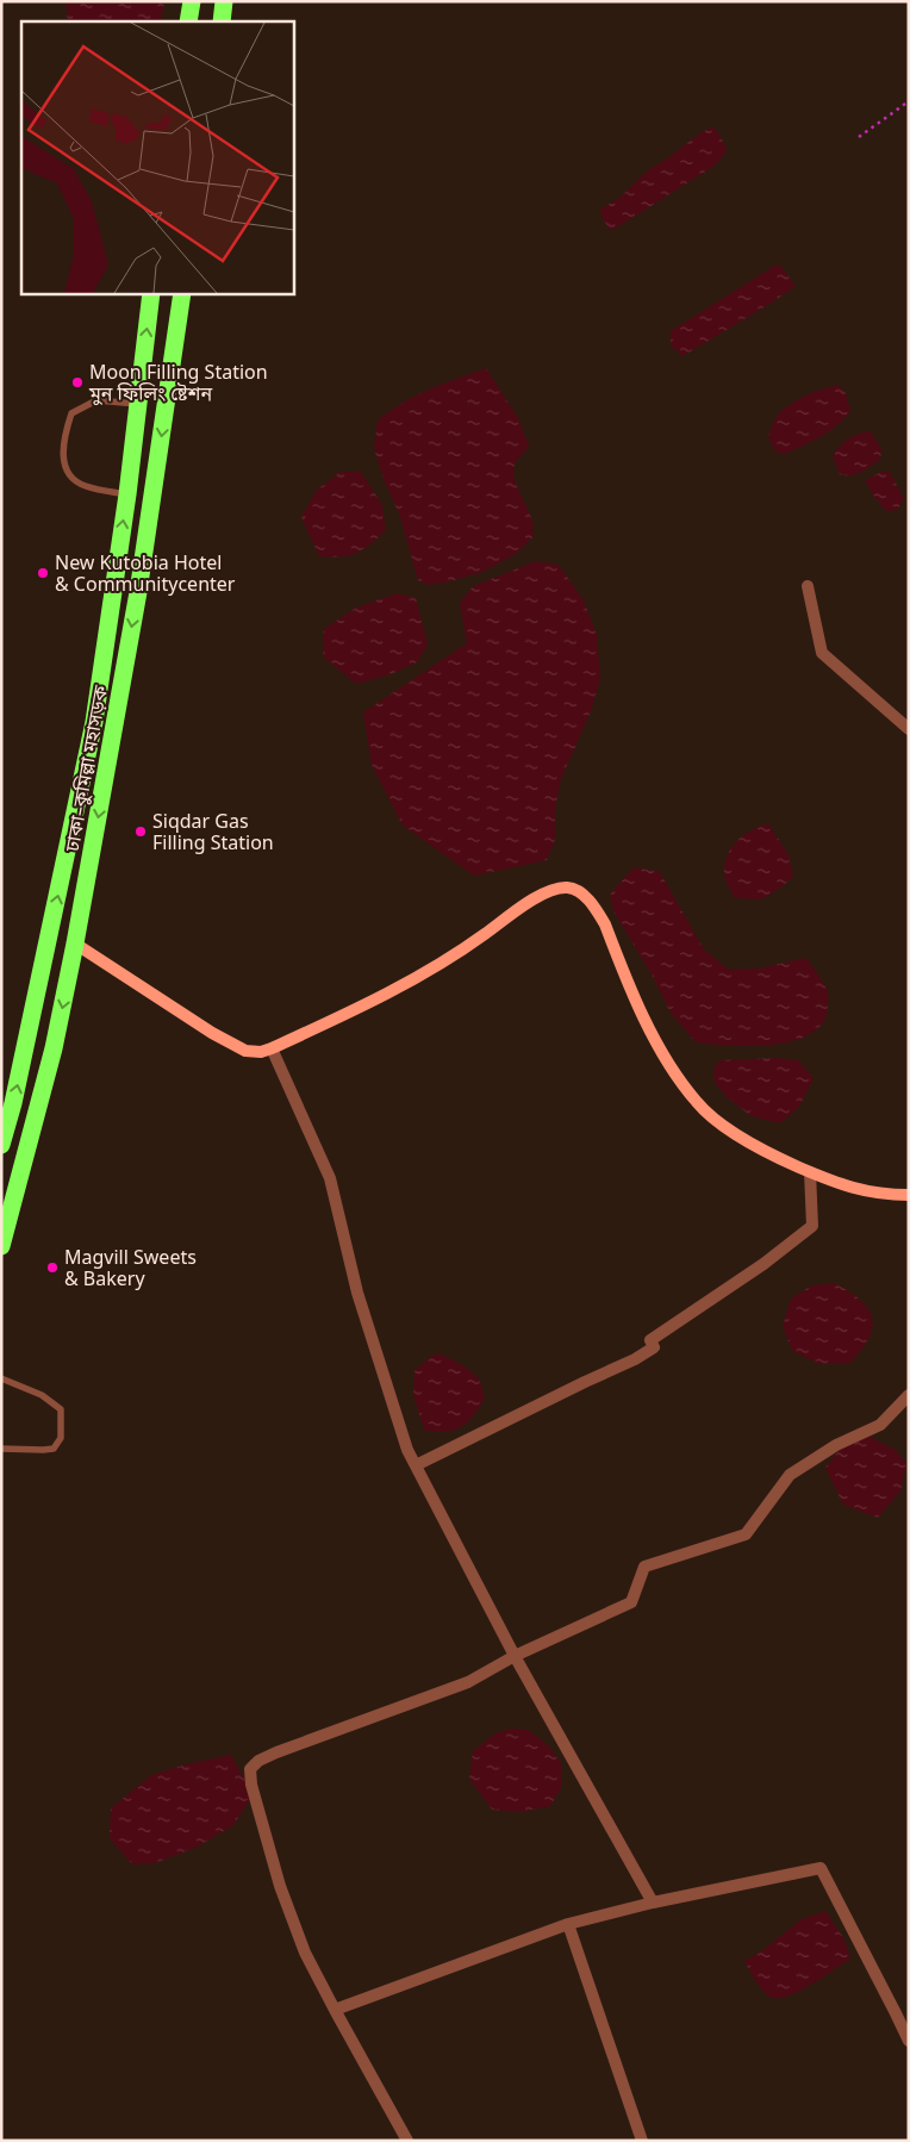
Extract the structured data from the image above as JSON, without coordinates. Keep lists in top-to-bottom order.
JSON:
{
  "streets": {
    "highway": ["ঢাকা–কুমিল্লা মহাসড়ক"]
  },
  "places": [
    "Moon Filling Station মুন ফিলিং ষ্টেশন",
    "New Kutobia Hotel & Communitycenter",
    "Siqdar Gas Filling Station",
    "Magvill Sweets & Bakery"
  ]
}
